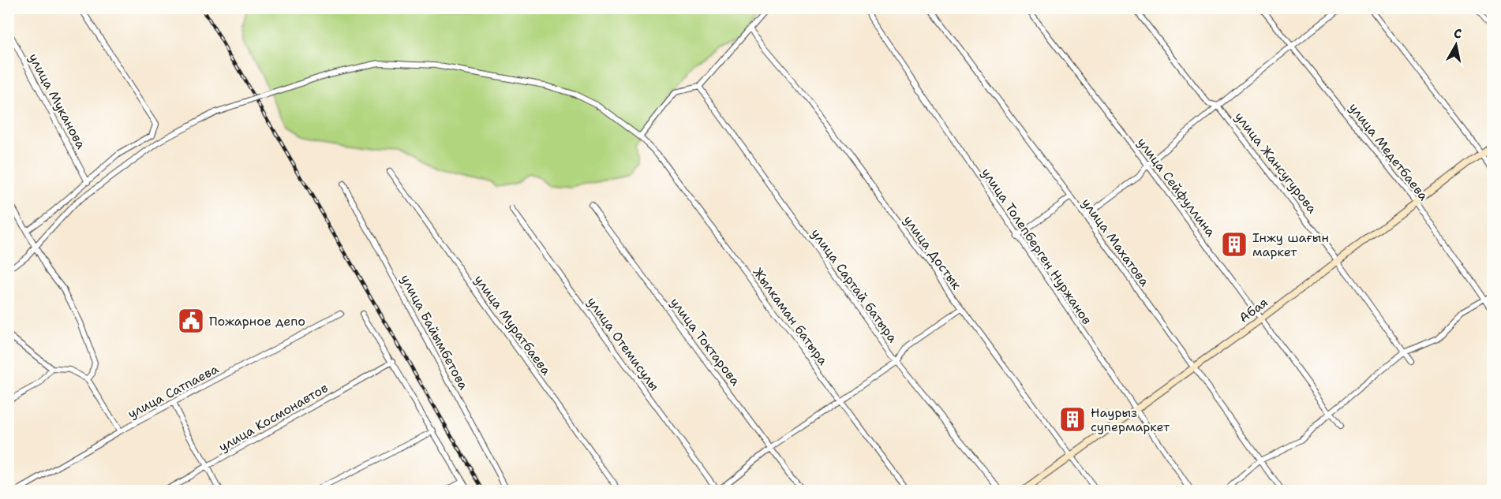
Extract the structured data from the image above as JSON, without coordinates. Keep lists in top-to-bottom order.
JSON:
{
  "streets": {
    "street": [
      "улица Муканова",
      "улица Медетбаева",
      "улица Жансугурова",
      "улица Сейфуллина",
      "улица Махатова",
      "улица Толепберген Нуржанов",
      "улица Достык",
      "улица Сартай батыра",
      "Абая",
      "Жылкаман батыра",
      "улица Муратбаева",
      "улица Байымбетова",
      "улица Токтарова",
      "улица Отемисулы",
      "улица Сатпаева",
      "улица Космонавтов"
    ]
  },
  "crossings": [
    ["улица Медетбаева", "Абая"],
    ["улица Жансугурова", "Абая"],
    ["улица Сейфуллина", "Абая"],
    ["улица Махатова", "Абая"],
    ["улица Толепберген Нуржанов", "Абая"],
    ["улица Достык", "Абая"]
  ],
  "places": {
    "building": ["Інжу шағын маркет", "Наурыз супермаркет"],
    "public building": ["Пожарное депо"]
  },
  "north": "top"
}
